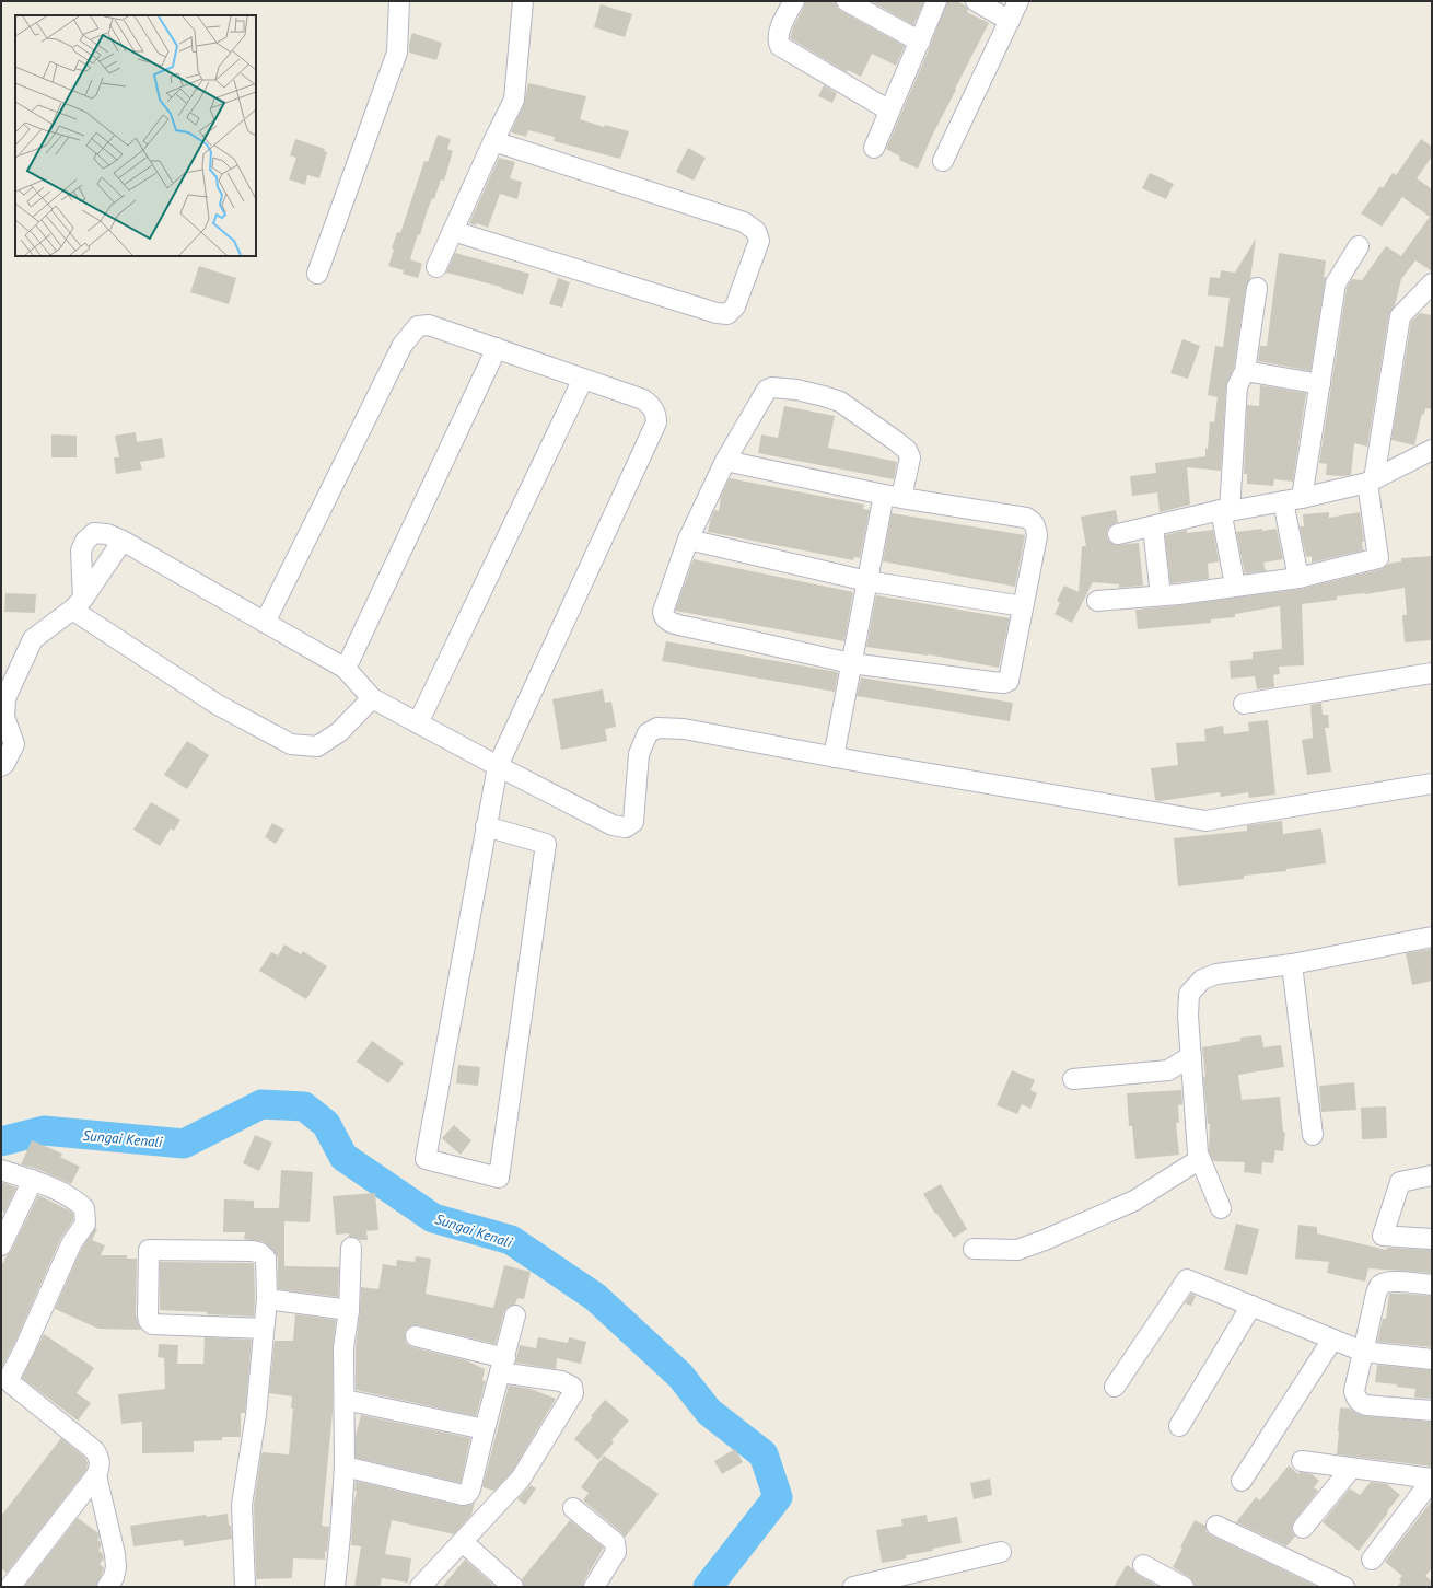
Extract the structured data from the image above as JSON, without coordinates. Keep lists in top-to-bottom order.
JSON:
{
  "water": ["Sungai Kenali"]
}
